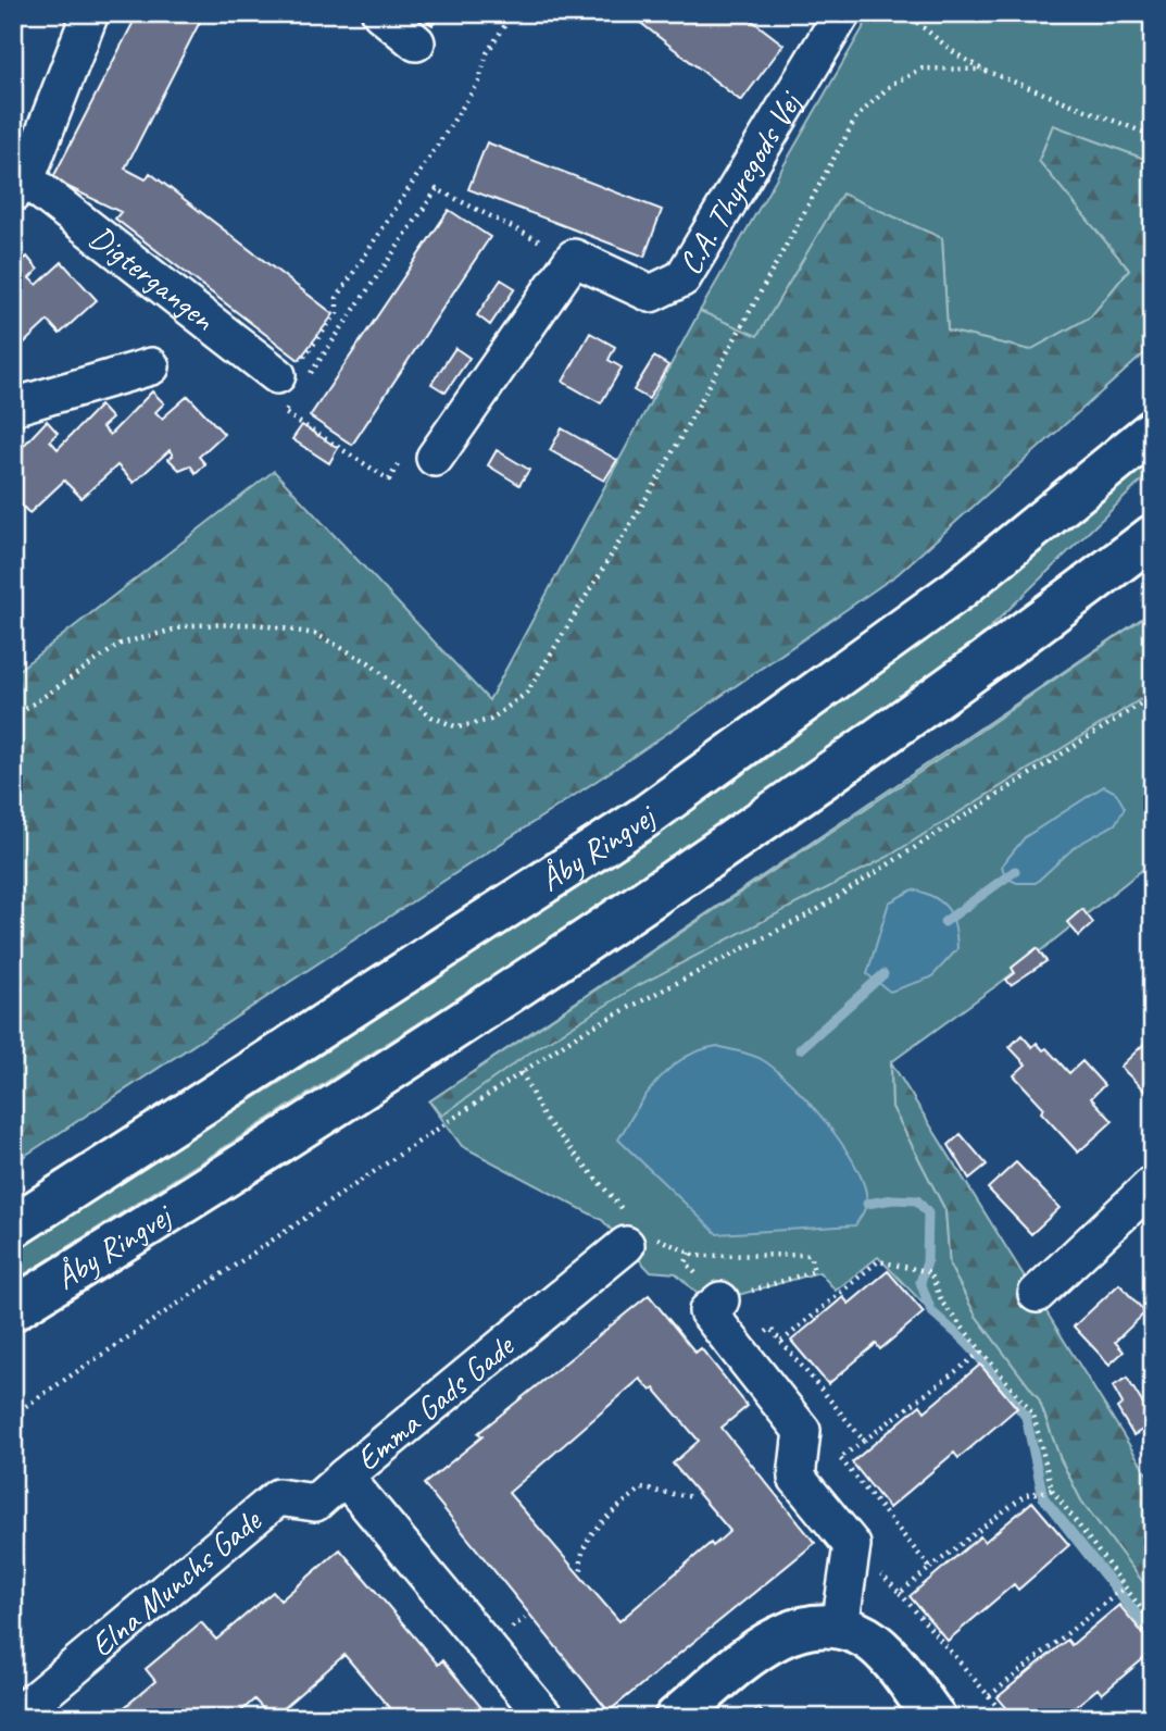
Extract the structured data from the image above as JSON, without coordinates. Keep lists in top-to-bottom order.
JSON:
{
  "streets": {
    "main road": ["Åby Ringvej"],
    "street": [
      "C.A. Thyregods Vej",
      "Digtergangen",
      "Emma Gads Gade",
      "Elna Munchs Gade"
    ]
  },
  "crossings": [
    ["Emma Gads Gade", "Elna Munchs Gade"]
  ]
}
